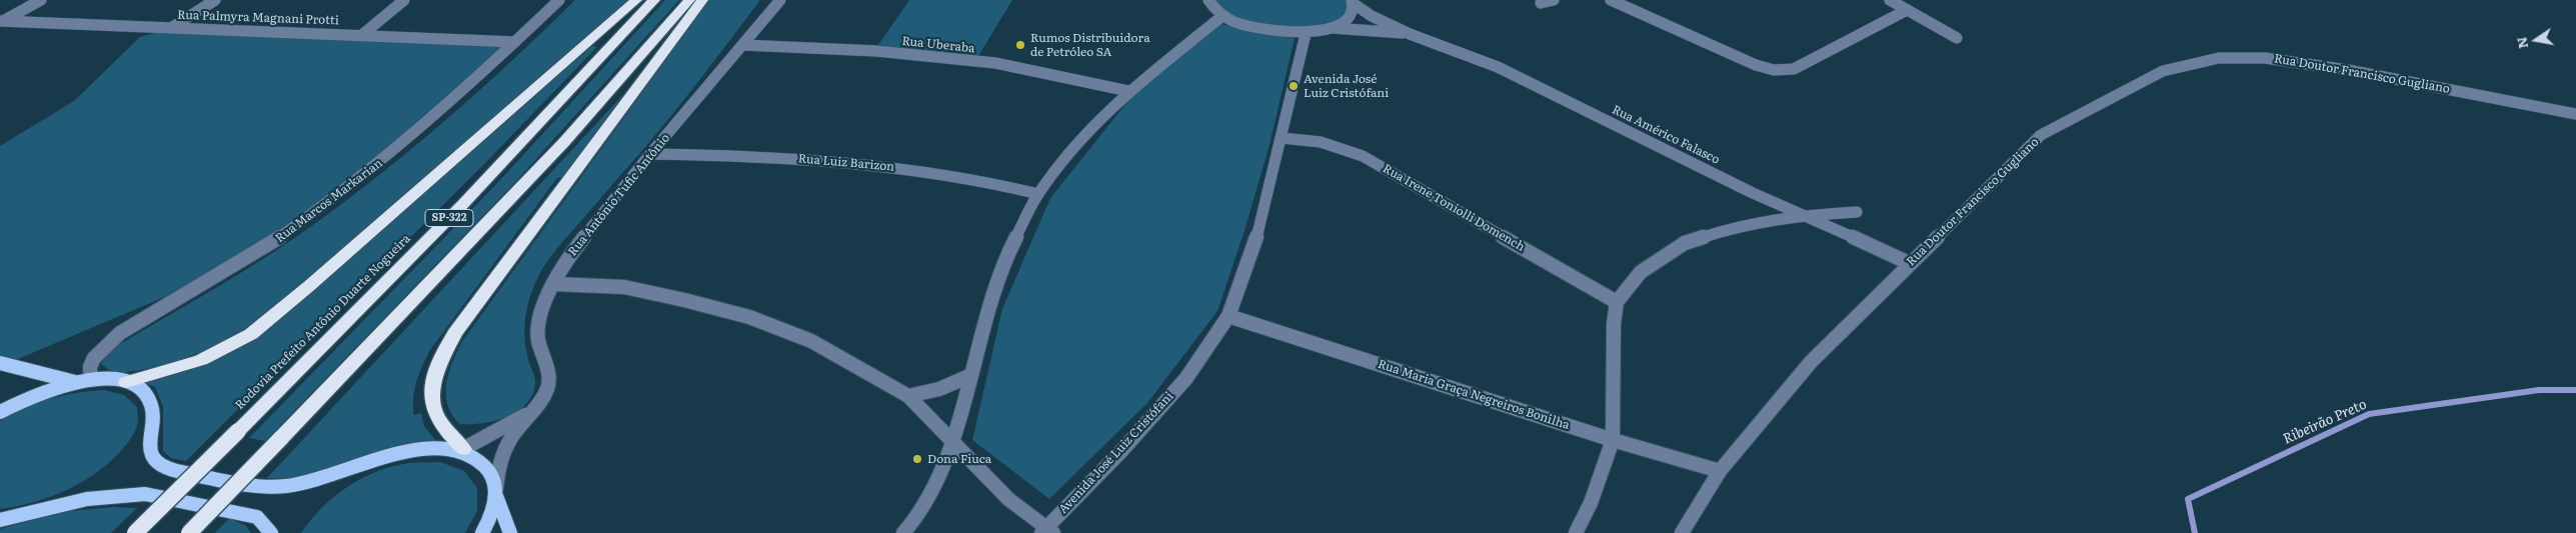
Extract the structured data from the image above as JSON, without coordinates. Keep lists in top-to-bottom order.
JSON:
{
  "streets": {
    "highway": ["SP-322", "Rodovia Prefeito Antônio Duarte Nogueira"],
    "street": [
      "Rua Palmyra Magnani Protti",
      "Rua Uberaba",
      "Rua Doutor Francisco Gugliano",
      "Rua Américo Falasco",
      "Rua Luiz Barizon",
      "Rua Antônio Tufic Antônio",
      "Rua Marcos Markarian",
      "Rua Irene Toniolli Domench",
      "Rua Maria Graça Negreiros Bonilha",
      "Avenida José Luiz Cristófani"
    ]
  },
  "crossings": [
    ["Rua Palmyra Magnani Protti", "Rua Marcos Markarian"],
    ["Rua Uberaba", "Rua Antônio Tufic Antônio"],
    ["Rua Doutor Francisco Gugliano", "Rua Américo Falasco"],
    ["Rua Doutor Francisco Gugliano", "Rua Maria Graça Negreiros Bonilha"],
    ["Rua Américo Falasco", "Avenida José Luiz Cristófani"],
    ["Rua Luiz Barizon", "Rua Antônio Tufic Antônio"],
    ["Rua Irene Toniolli Domench", "Avenida José Luiz Cristófani"],
    ["Rua Maria Graça Negreiros Bonilha", "Avenida José Luiz Cristófani"]
  ],
  "water": ["Ribeirão Preto"],
  "places": ["Rumos Distribuidora de Petróleo SA", "Avenida José Luiz Cristófani", "Dona Fiuca"],
  "north": "left"
}
